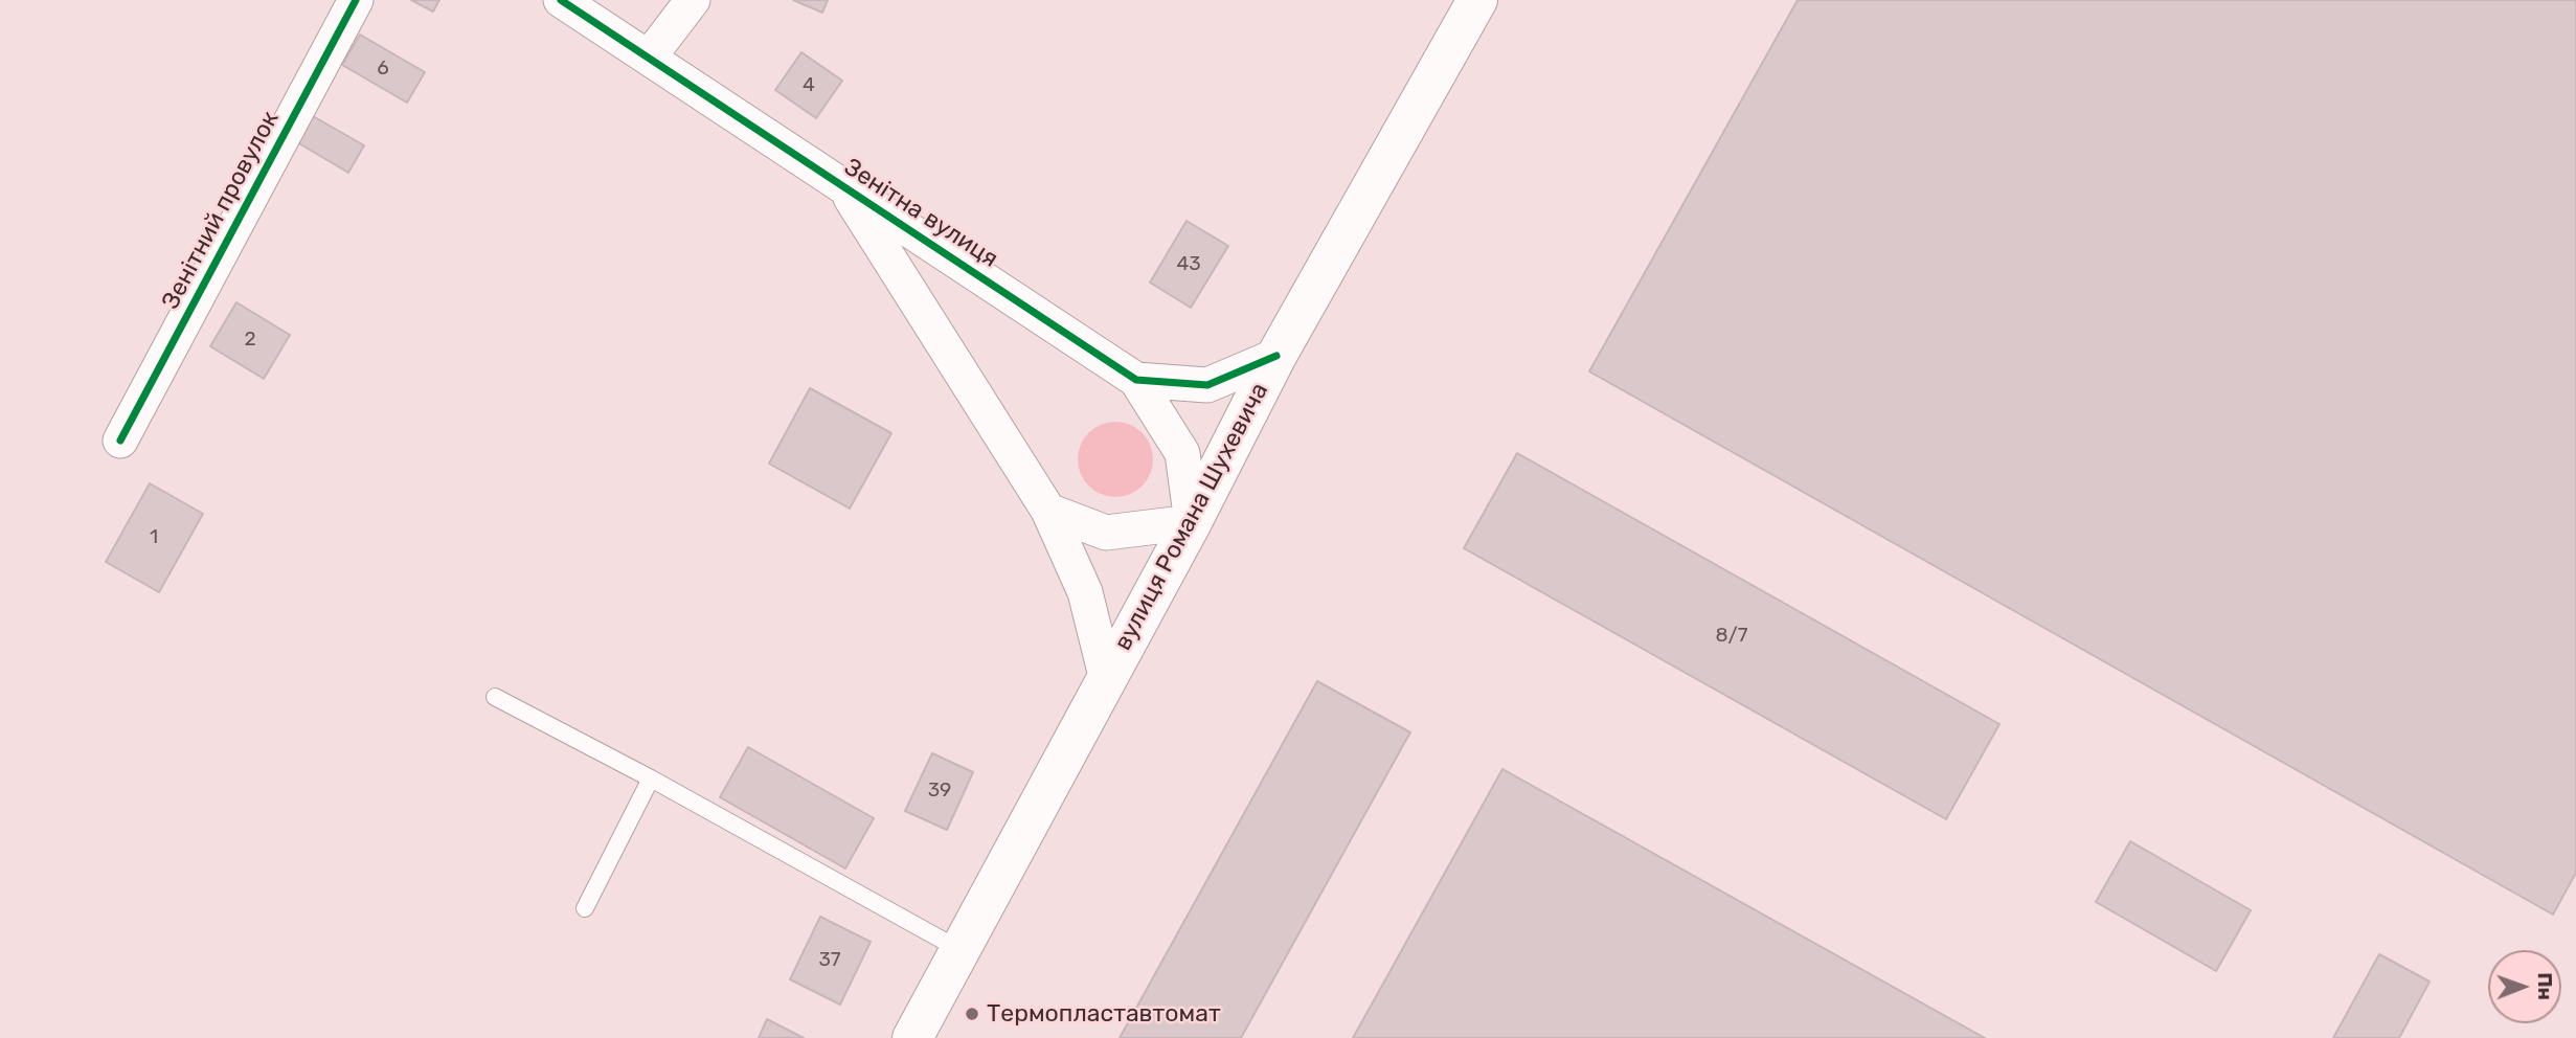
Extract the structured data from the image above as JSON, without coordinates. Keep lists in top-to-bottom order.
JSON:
{
  "streets": {
    "main road": ["вулиця Романа Шухевича"],
    "street": ["Зенітний провулок", "Зенітна вулиця"]
  },
  "crossings": [
    ["Зенітна вулиця", "вулиця Романа Шухевича"]
  ],
  "places": ["Термопластавтомат"],
  "house_numbers": [
    "6",
    "4",
    "43",
    "2",
    "1",
    "8/7",
    "39",
    "37"
  ],
  "north": "right"
}
